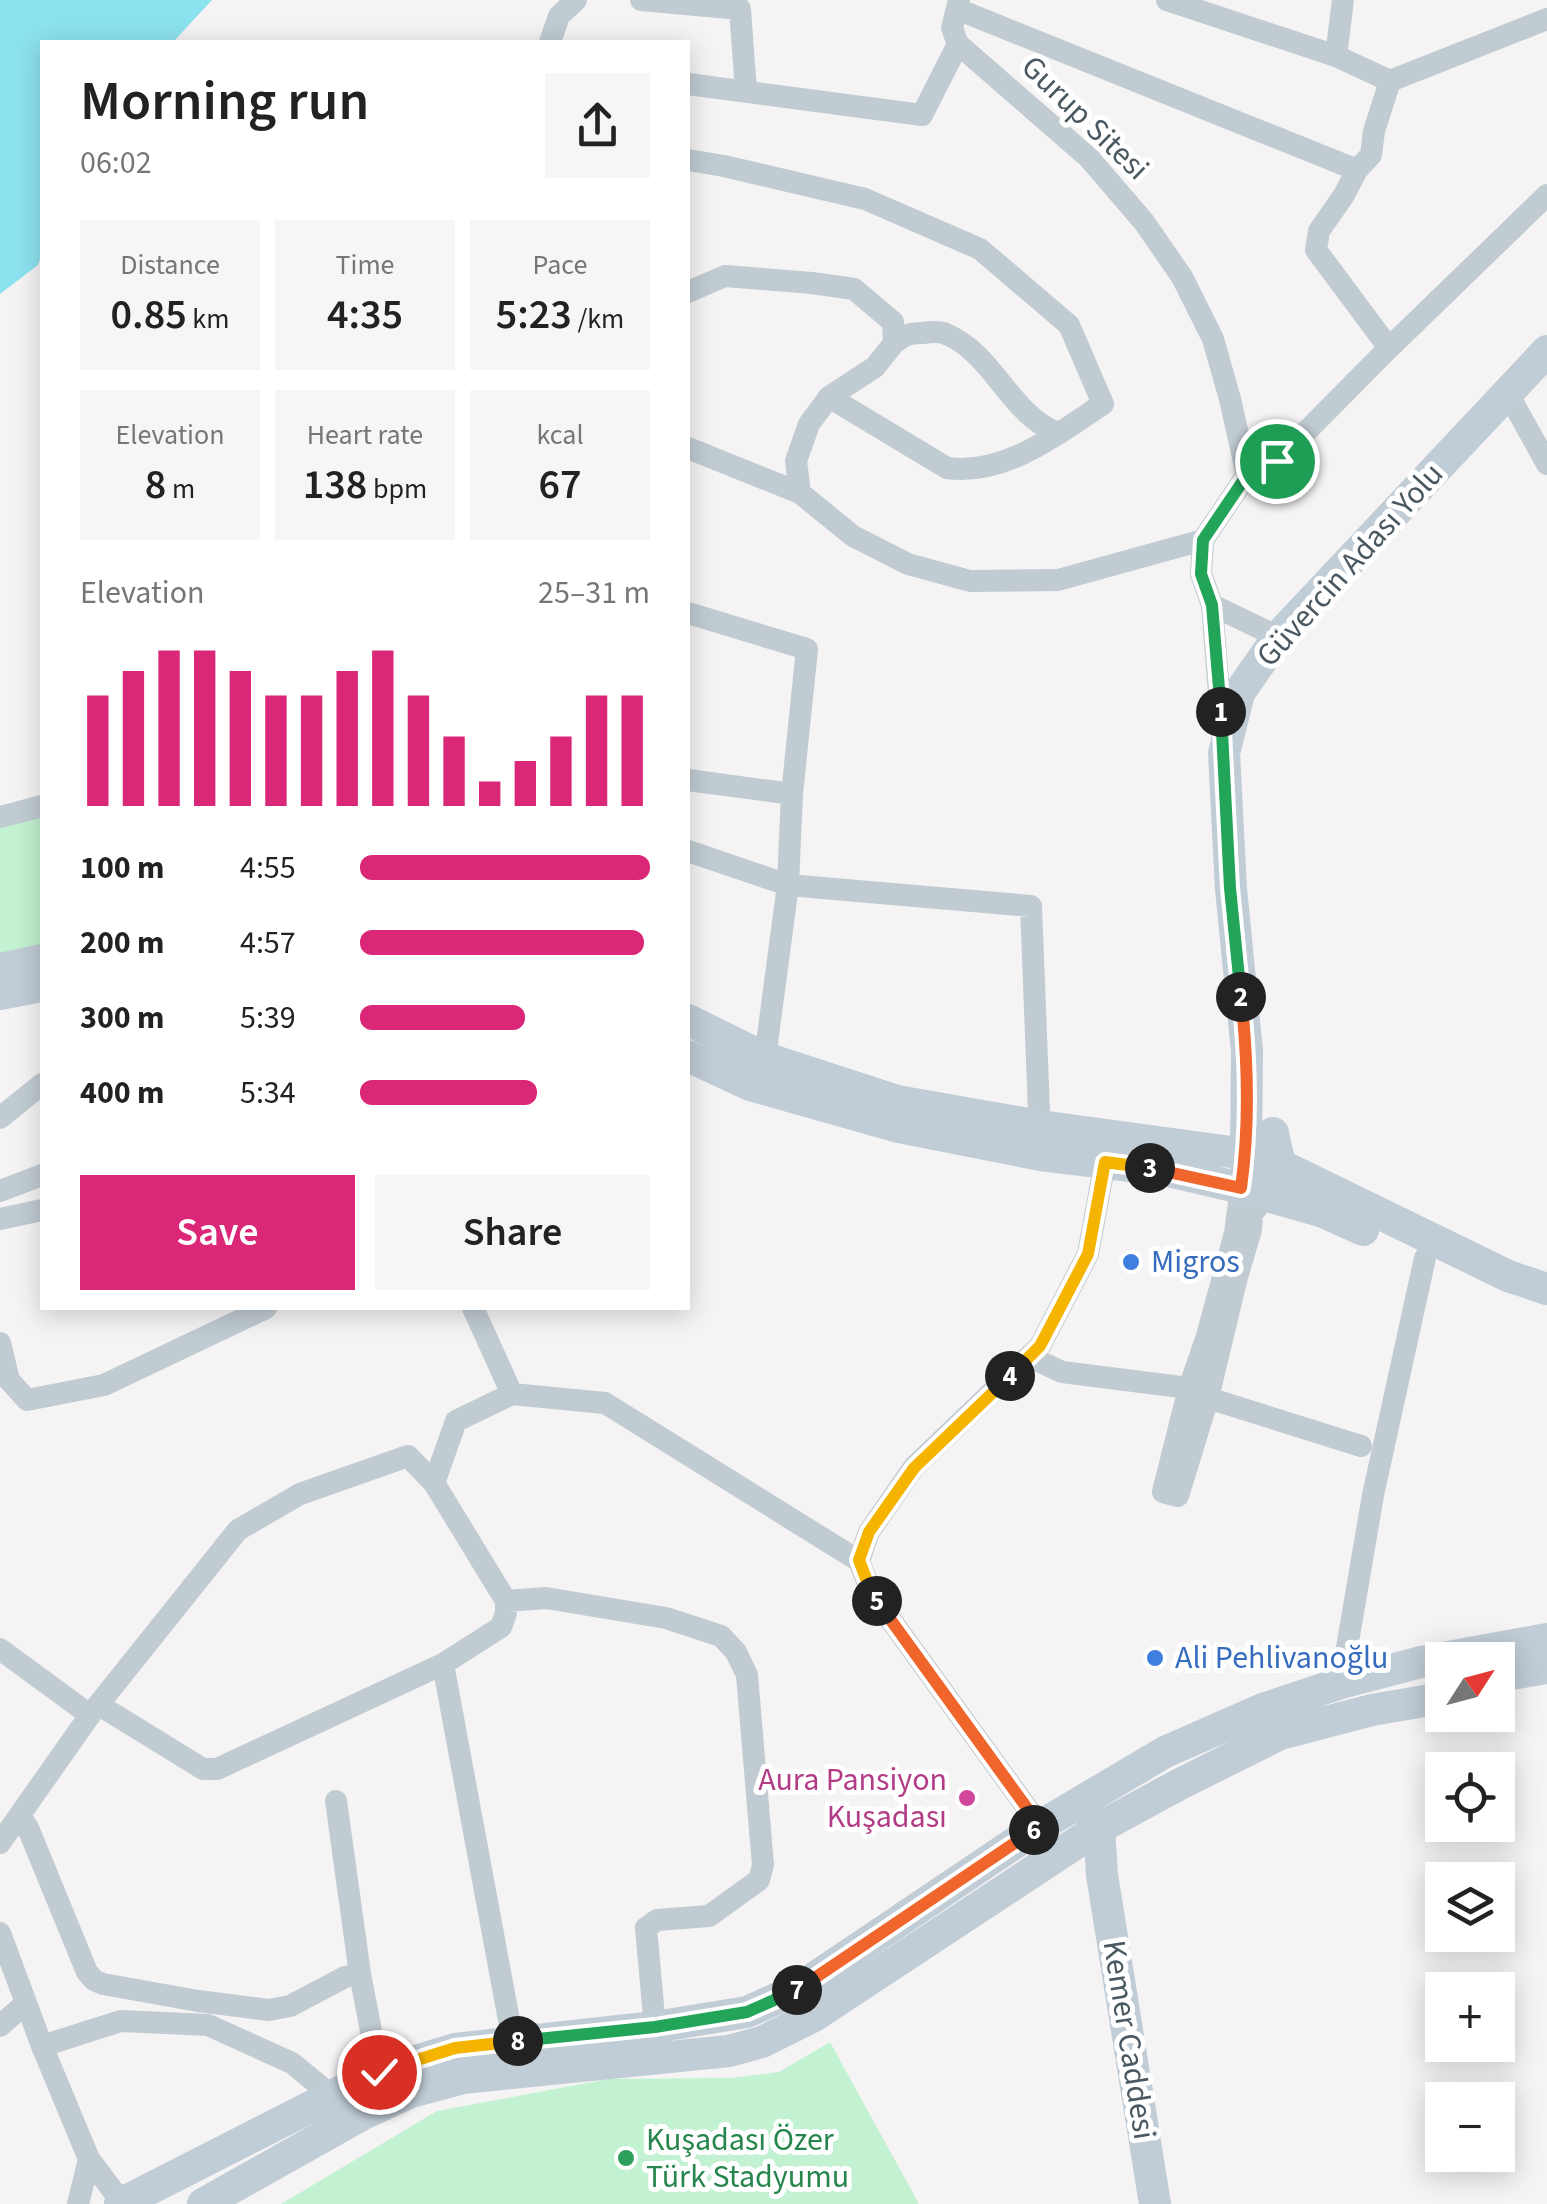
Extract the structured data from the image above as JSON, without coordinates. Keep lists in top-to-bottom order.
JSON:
{
  "streets": {
    "main road": ["Güvercin Adası Yolu", "Kemer Caddesi"],
    "street": ["Gurup Sitesi"]
  },
  "places": [
    "Migros",
    "Ali Pehlivanoğlu",
    "Aura Pansiyon Kuşadası",
    "Kuşadası Özer Türk Stadyumu"
  ],
  "north": "top right",
  "page": {
    "heading": ["Morning run", "06:02"],
    "stats": [
      ["Distance", "0.85 km"],
      ["Time", "4:35"],
      ["Pace", "5:23 /km"],
      ["Elevation", "8 m"],
      ["Heart rate", "138 bpm"],
      ["kcal", "67"]
    ],
    "chart": ["Elevation", "25–31 m"],
    "pins": [
      "1",
      "2",
      "3",
      "4",
      "5",
      "6",
      "7",
      "8"
    ],
    "list": [
      {
        "name": "100 m",
        "note": "4:55"
      },
      {
        "name": "200 m",
        "note": "4:57"
      },
      {
        "name": "300 m",
        "note": "5:39"
      },
      {
        "name": "400 m",
        "note": "5:34"
      }
    ],
    "buttons": ["Save", "Share"],
    "map_buttons": ["+", "−"]
  }
}
